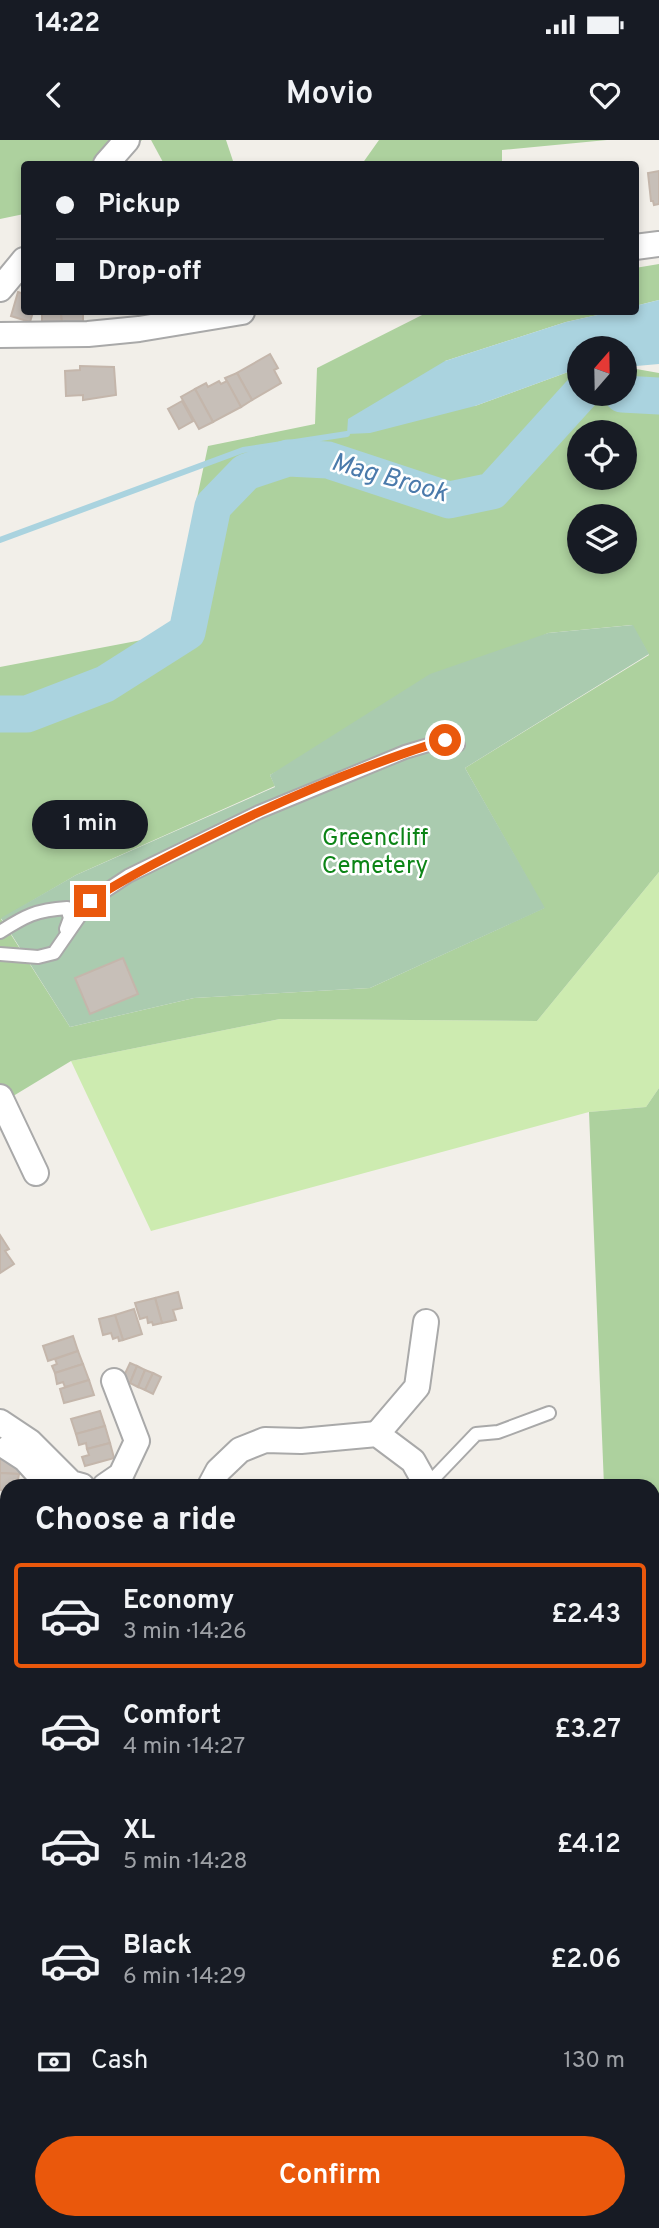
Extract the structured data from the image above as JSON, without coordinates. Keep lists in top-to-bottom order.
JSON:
{
  "water": ["Mag Brook"],
  "parks": ["Greencliff Cemetery"],
  "north": "top",
  "page": {
    "status": "14:22",
    "header": "Movio",
    "banner": ["Pickup", "Drop-off"],
    "bubble": "1 min",
    "heading": "Choose a ride",
    "list": [
      {
        "name": "Economy",
        "note": "3 min · 14:26",
        "value": "£2.43"
      },
      {
        "name": "Comfort",
        "note": "4 min · 14:27",
        "value": "£3.27"
      },
      {
        "name": "XL",
        "note": "5 min · 14:28",
        "value": "£4.12"
      },
      {
        "name": "Black",
        "note": "6 min · 14:29",
        "value": "£2.06"
      }
    ],
    "pay": ["Cash", "130 m"],
    "buttons": "Confirm"
  }
}
